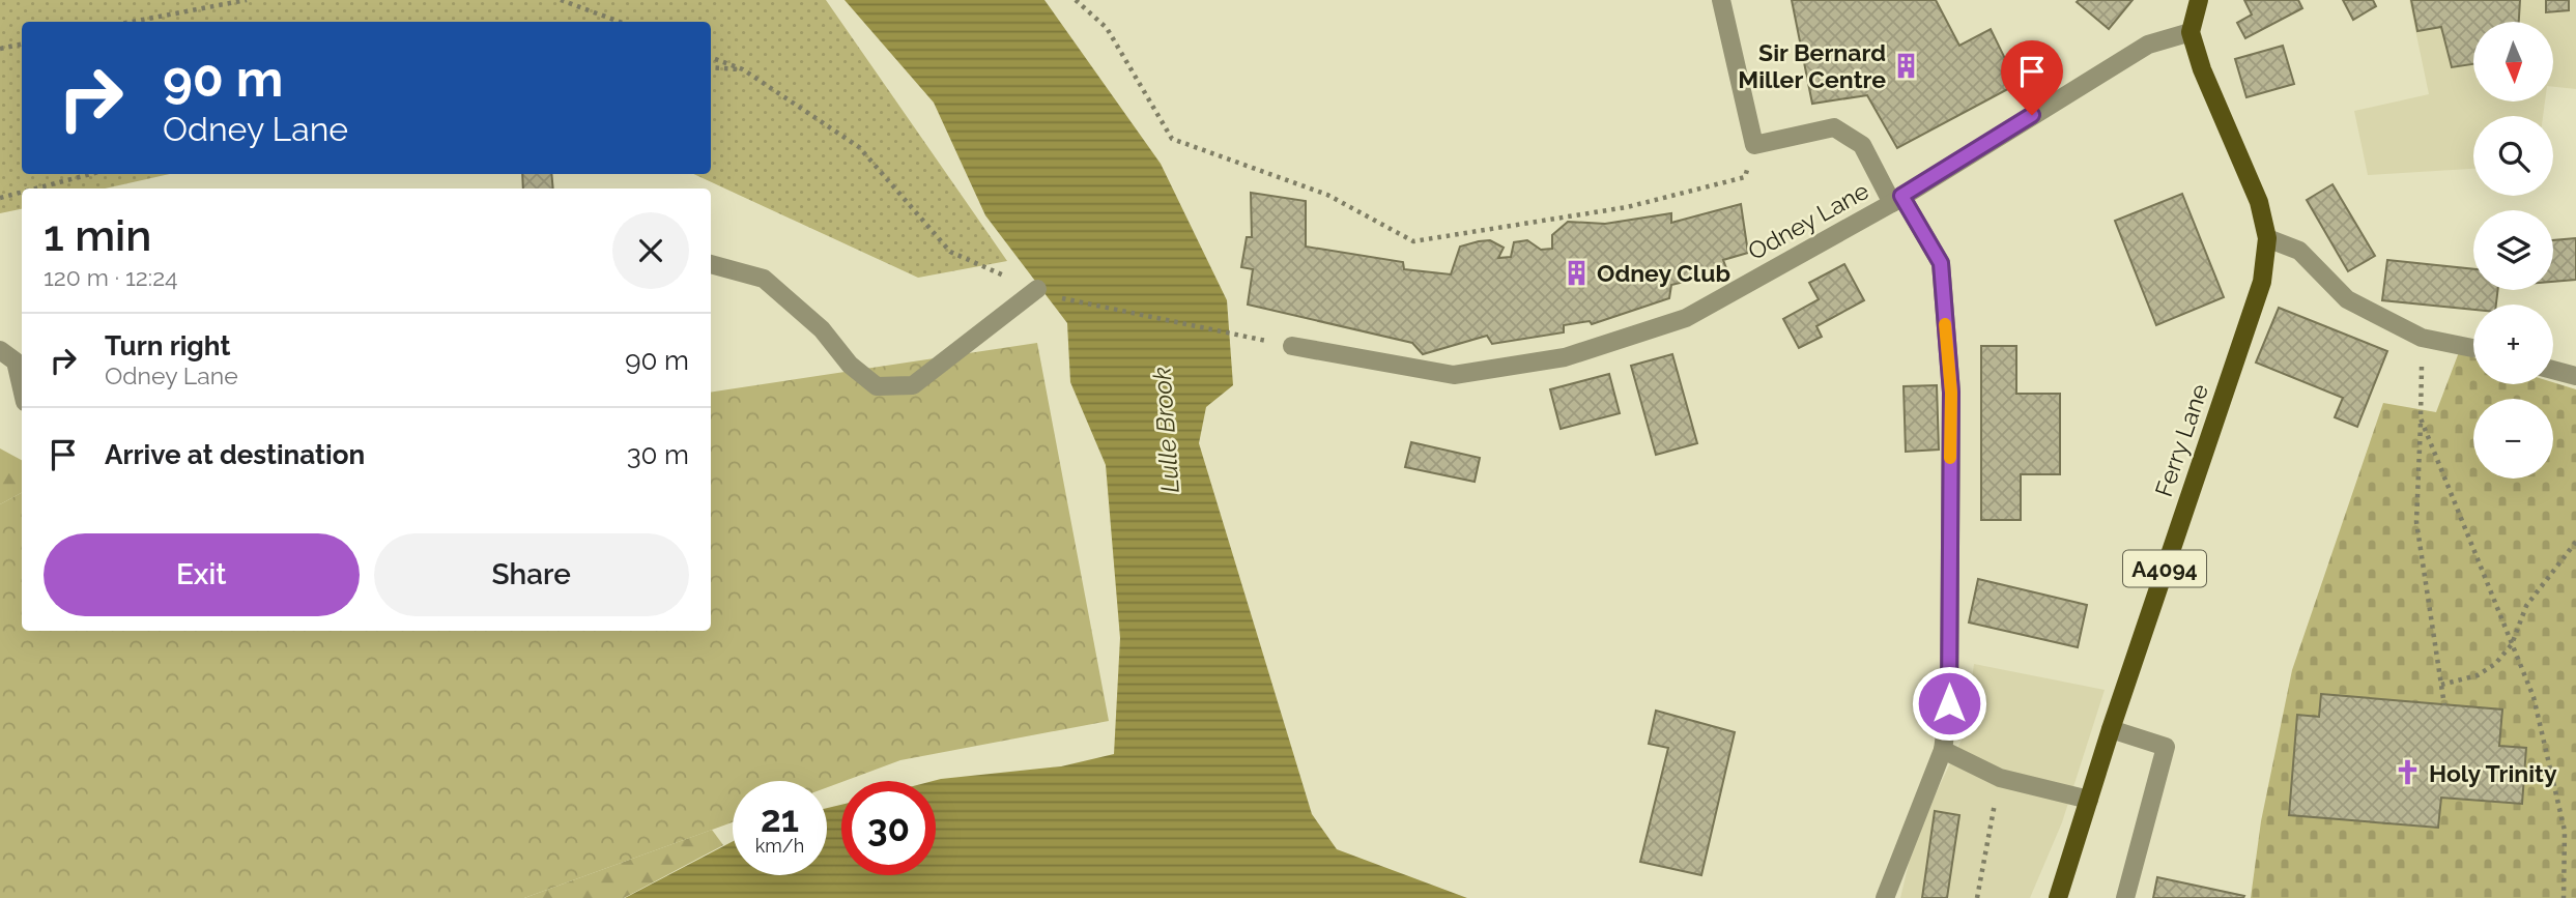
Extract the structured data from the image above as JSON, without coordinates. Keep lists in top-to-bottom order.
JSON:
{
  "streets": {
    "main road": ["Ferry Lane", "A4094"],
    "street": ["Odney Lane"]
  },
  "crossings": [
    ["Odney Lane", "Ferry Lane"]
  ],
  "water": ["Lulle Brook"],
  "places": {
    "building": ["Sir Bernard Miller Centre", "Odney Club"],
    "church": ["Holy Trinity"]
  },
  "north": "bottom",
  "page": {
    "map_buttons": ["+", "−"],
    "turn": ["90 m", "Odney Lane"],
    "heading": ["1 min", "120 m · 12:24"],
    "list": [
      {
        "name": "Turn right",
        "note": "Odney Lane",
        "value": "90 m"
      },
      {
        "name": "Arrive at destination",
        "value": "30 m"
      }
    ],
    "buttons": ["Exit", "Share"],
    "speed": "21 km/h",
    "limit": "30"
  }
}
